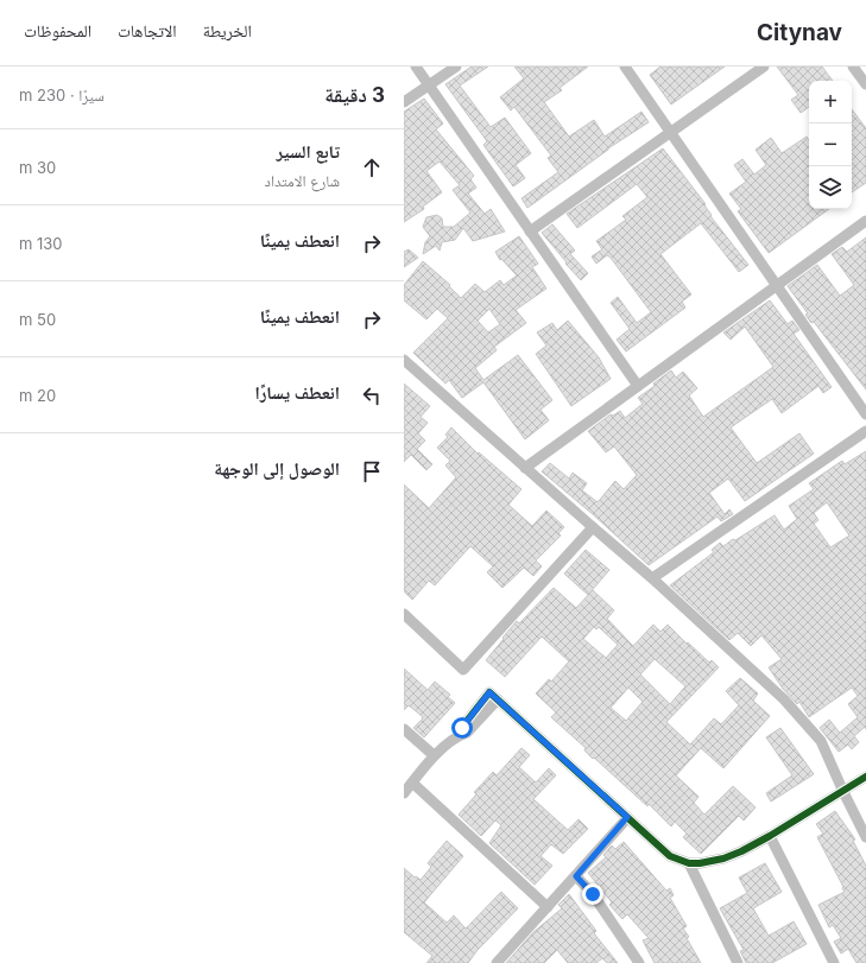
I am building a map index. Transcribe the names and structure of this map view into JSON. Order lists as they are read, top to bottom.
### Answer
{
  "page": {
    "header": "Citynav",
    "nav": ["الخريطة", "الاتجاهات", "المحفوظات"],
    "heading": ["3 دقيقة", "سيرًا · 230 m"],
    "map_buttons": ["+", "−"],
    "list": [
      ["تابع السير", "شارع الامتداد", "30 m"],
      ["انعطف يمينًا", "130 m"],
      ["انعطف يمينًا", "50 m"],
      ["انعطف يسارًا", "20 m"],
      "الوصول إلى الوجهة"
    ]
  }
}
